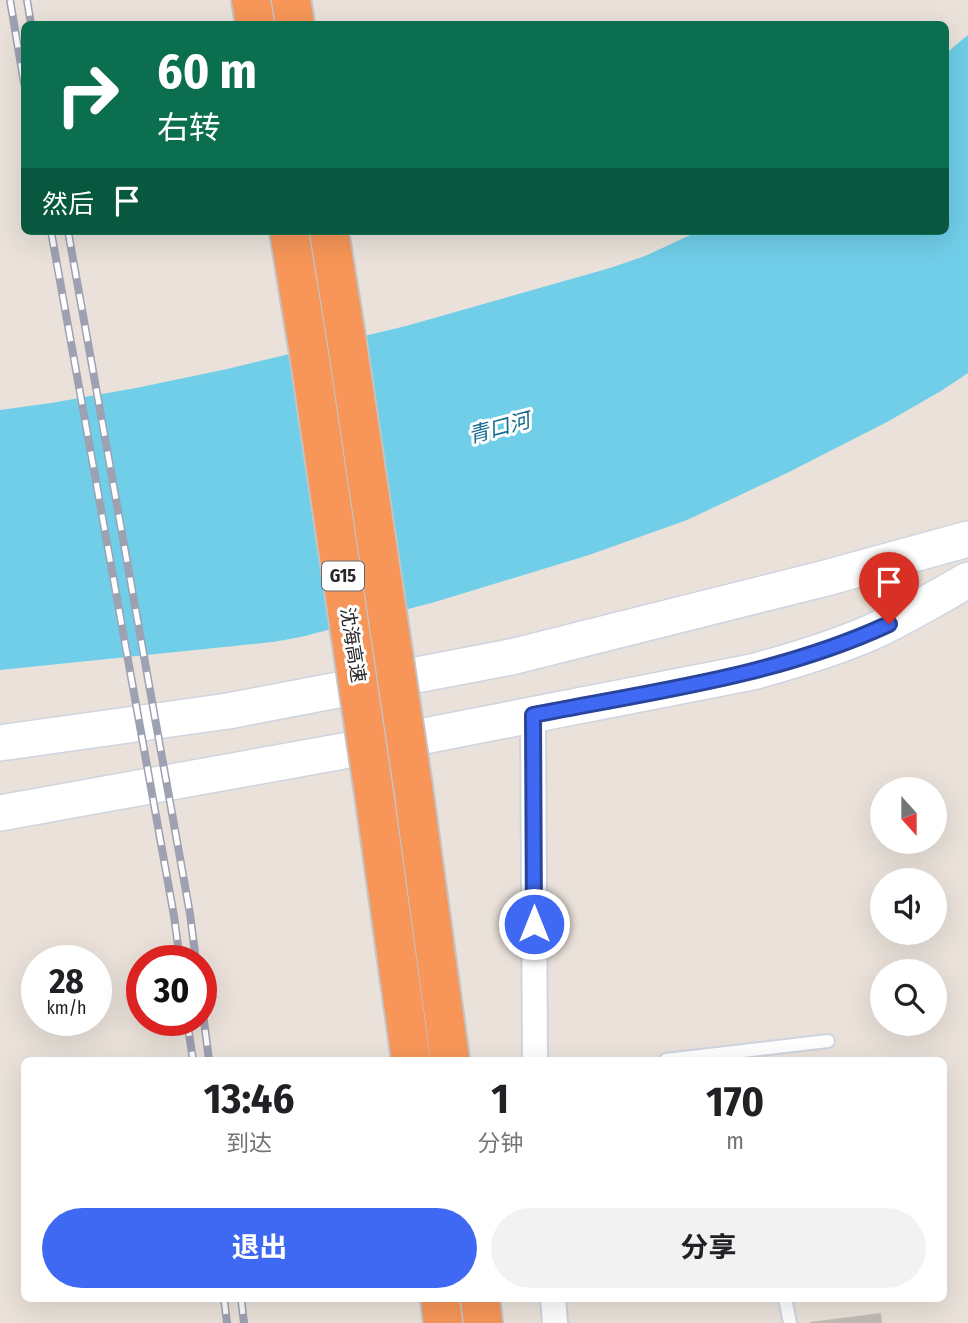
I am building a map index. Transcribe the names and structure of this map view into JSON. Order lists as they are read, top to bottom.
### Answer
{
  "streets": {
    "highway": ["G15", "沈海高速"]
  },
  "water": ["青口河"],
  "north": "bottom",
  "page": {
    "turn": ["60 m", "右转"],
    "then": "然后",
    "speed": "28 km/h",
    "limit": "30",
    "eta": [
      "13:46",
      "到达",
      "1",
      "分钟",
      "170",
      "m"
    ],
    "buttons": ["退出", "分享"]
  }
}
